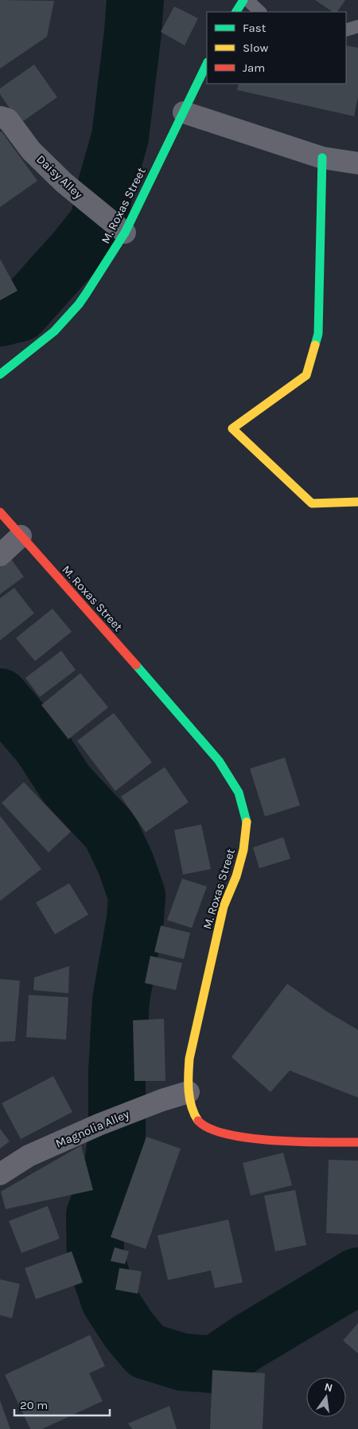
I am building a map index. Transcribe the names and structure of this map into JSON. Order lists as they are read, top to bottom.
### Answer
{
  "streets": {
    "main road": ["M. Roxas Street"],
    "street": ["Daisy Alley", "Magnolia Alley"]
  },
  "crossings": [
    ["Daisy Alley", "M. Roxas Street"],
    ["M. Roxas Street", "Magnolia Alley"]
  ],
  "legend": ["Fast", "Slow", "Jam"],
  "scale_bar": "20 m",
  "north": "top"
}
